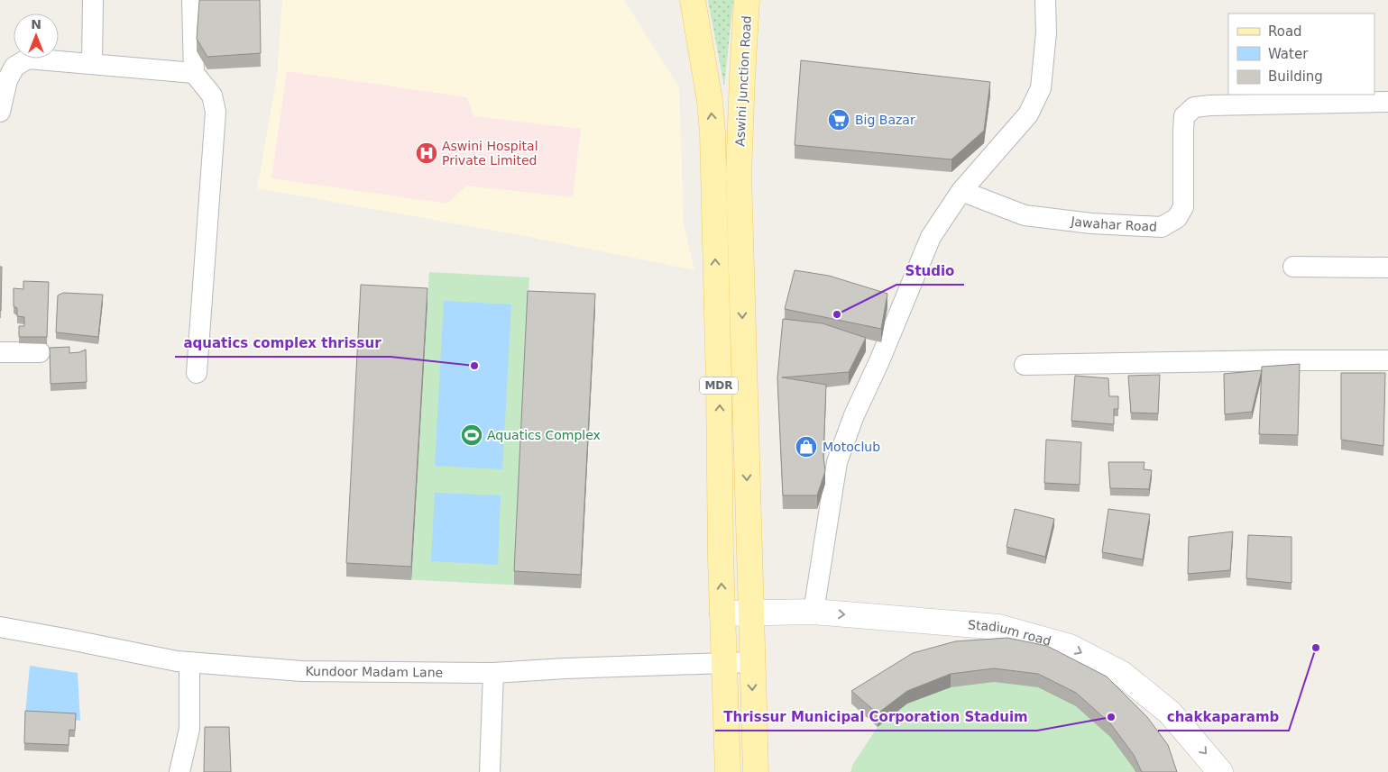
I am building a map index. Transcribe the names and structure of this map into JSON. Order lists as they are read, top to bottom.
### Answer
{
  "streets": {
    "main road": ["Aswini Junction Road", "MDR", "Stadium road"],
    "street": ["Jawahar Road", "Kundoor Madam Lane"]
  },
  "crossings": [
    ["Aswini Junction Road", "MDR"],
    ["MDR", "Stadium road"],
    ["MDR", "Kundoor Madam Lane"]
  ],
  "one_way": ["Stadium road"],
  "places": {
    "supermarket": ["Big Bazar"],
    "hospital": ["Aswini Hospital Private Limited"],
    "other": [
      "Studio",
      "aquatics complex thrissur",
      "chakkaparamb",
      "Thrissur Municipal Corporation Staduim"
    ],
    "sports": ["Aquatics Complex"],
    "shop": ["Motoclub"]
  },
  "legend": ["Road", "Water", "Building"],
  "north": "top"
}
